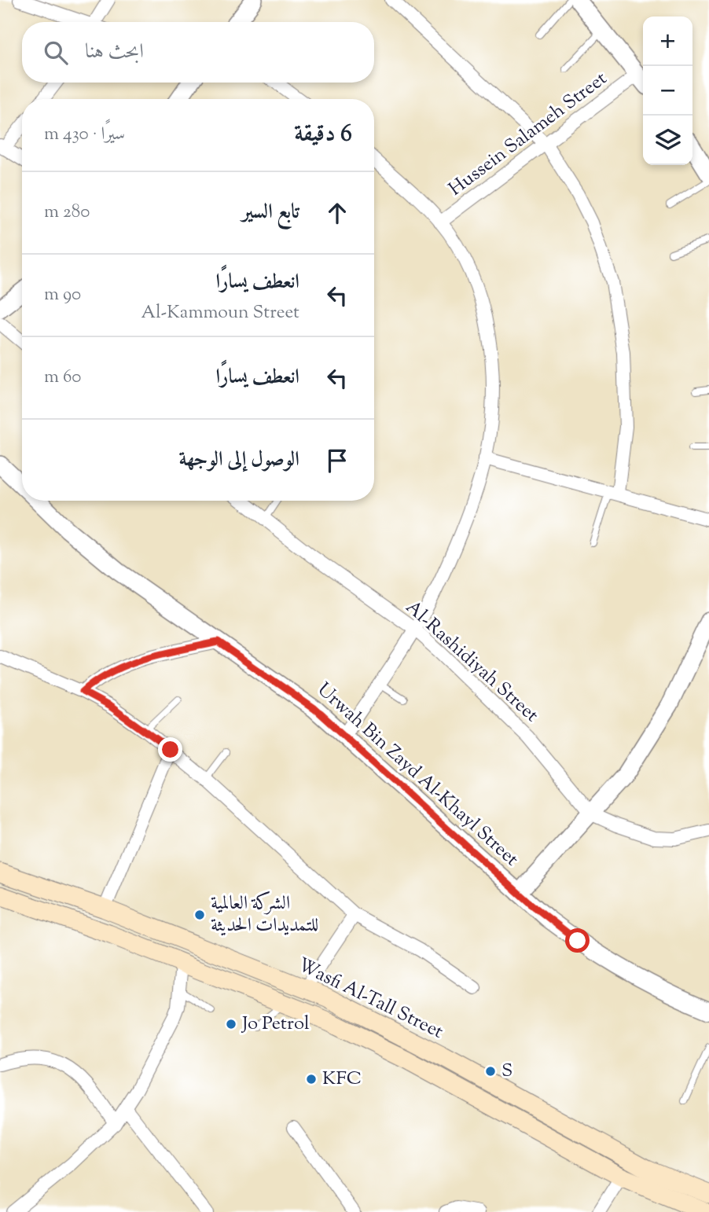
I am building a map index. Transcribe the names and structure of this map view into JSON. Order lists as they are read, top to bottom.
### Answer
{
  "streets": {
    "main road": ["Wasfi Al-Tall Street"],
    "street": ["Hussein Salameh Street", "Al-Rashidiyah Street", "Urwah Bin Zayd Al-Khayl Street"]
  },
  "places": [
    "الشركة العالمية للتمديدات الحديثة",
    "Jo Petrol",
    "S",
    "KFC"
  ],
  "page": {
    "map_buttons": ["+", "−"],
    "search": "ابحث هنا",
    "heading": ["6 دقيقة", "سيرًا · 430 m"],
    "list": [
      ["تابع السير", "280 m"],
      ["انعطف يسارًا", "Al-Kammoun Street", "90 m"],
      ["انعطف يسارًا", "60 m"],
      "الوصول إلى الوجهة"
    ]
  }
}
